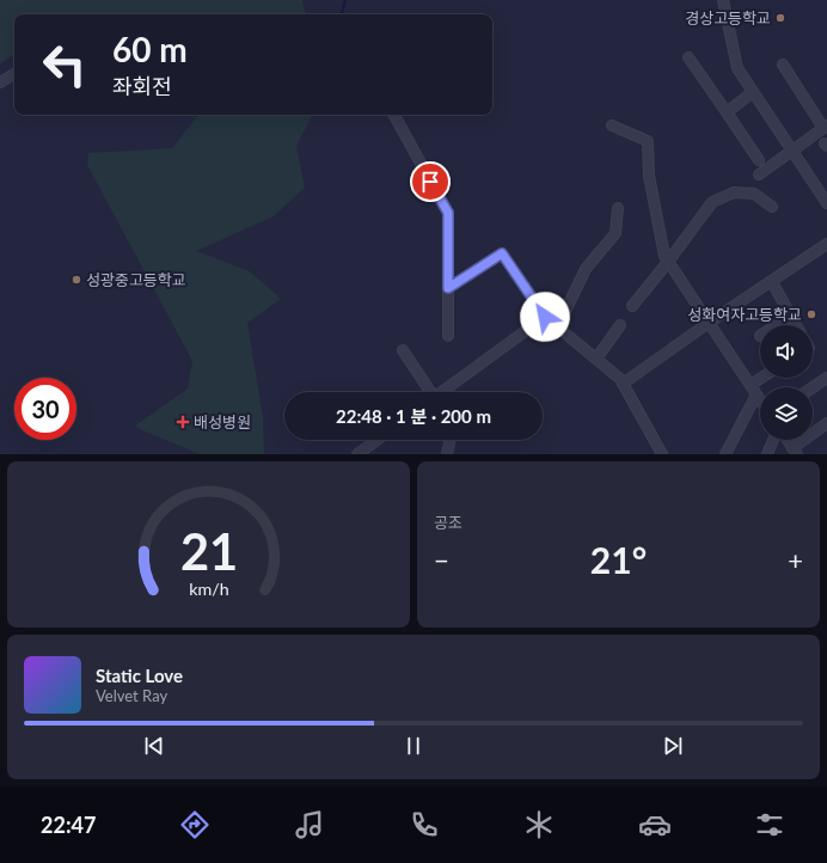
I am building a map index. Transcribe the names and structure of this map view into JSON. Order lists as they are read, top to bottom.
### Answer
{
  "places": {
    "other": ["경상고등학교", "성광중고등학교", "성화여자고등학교"],
    "health": ["배성병원"]
  },
  "page": {
    "turn": ["60 m", "좌회전"],
    "limit": "30",
    "trip": "22:48 · 1 분 · 200 m",
    "tile": "공조",
    "heat": ["−", "21°", "+"],
    "song": ["Static Love", "Velvet Ray"],
    "tabs": "22:47",
    "gauge": ["21", "km/h"]
  }
}
